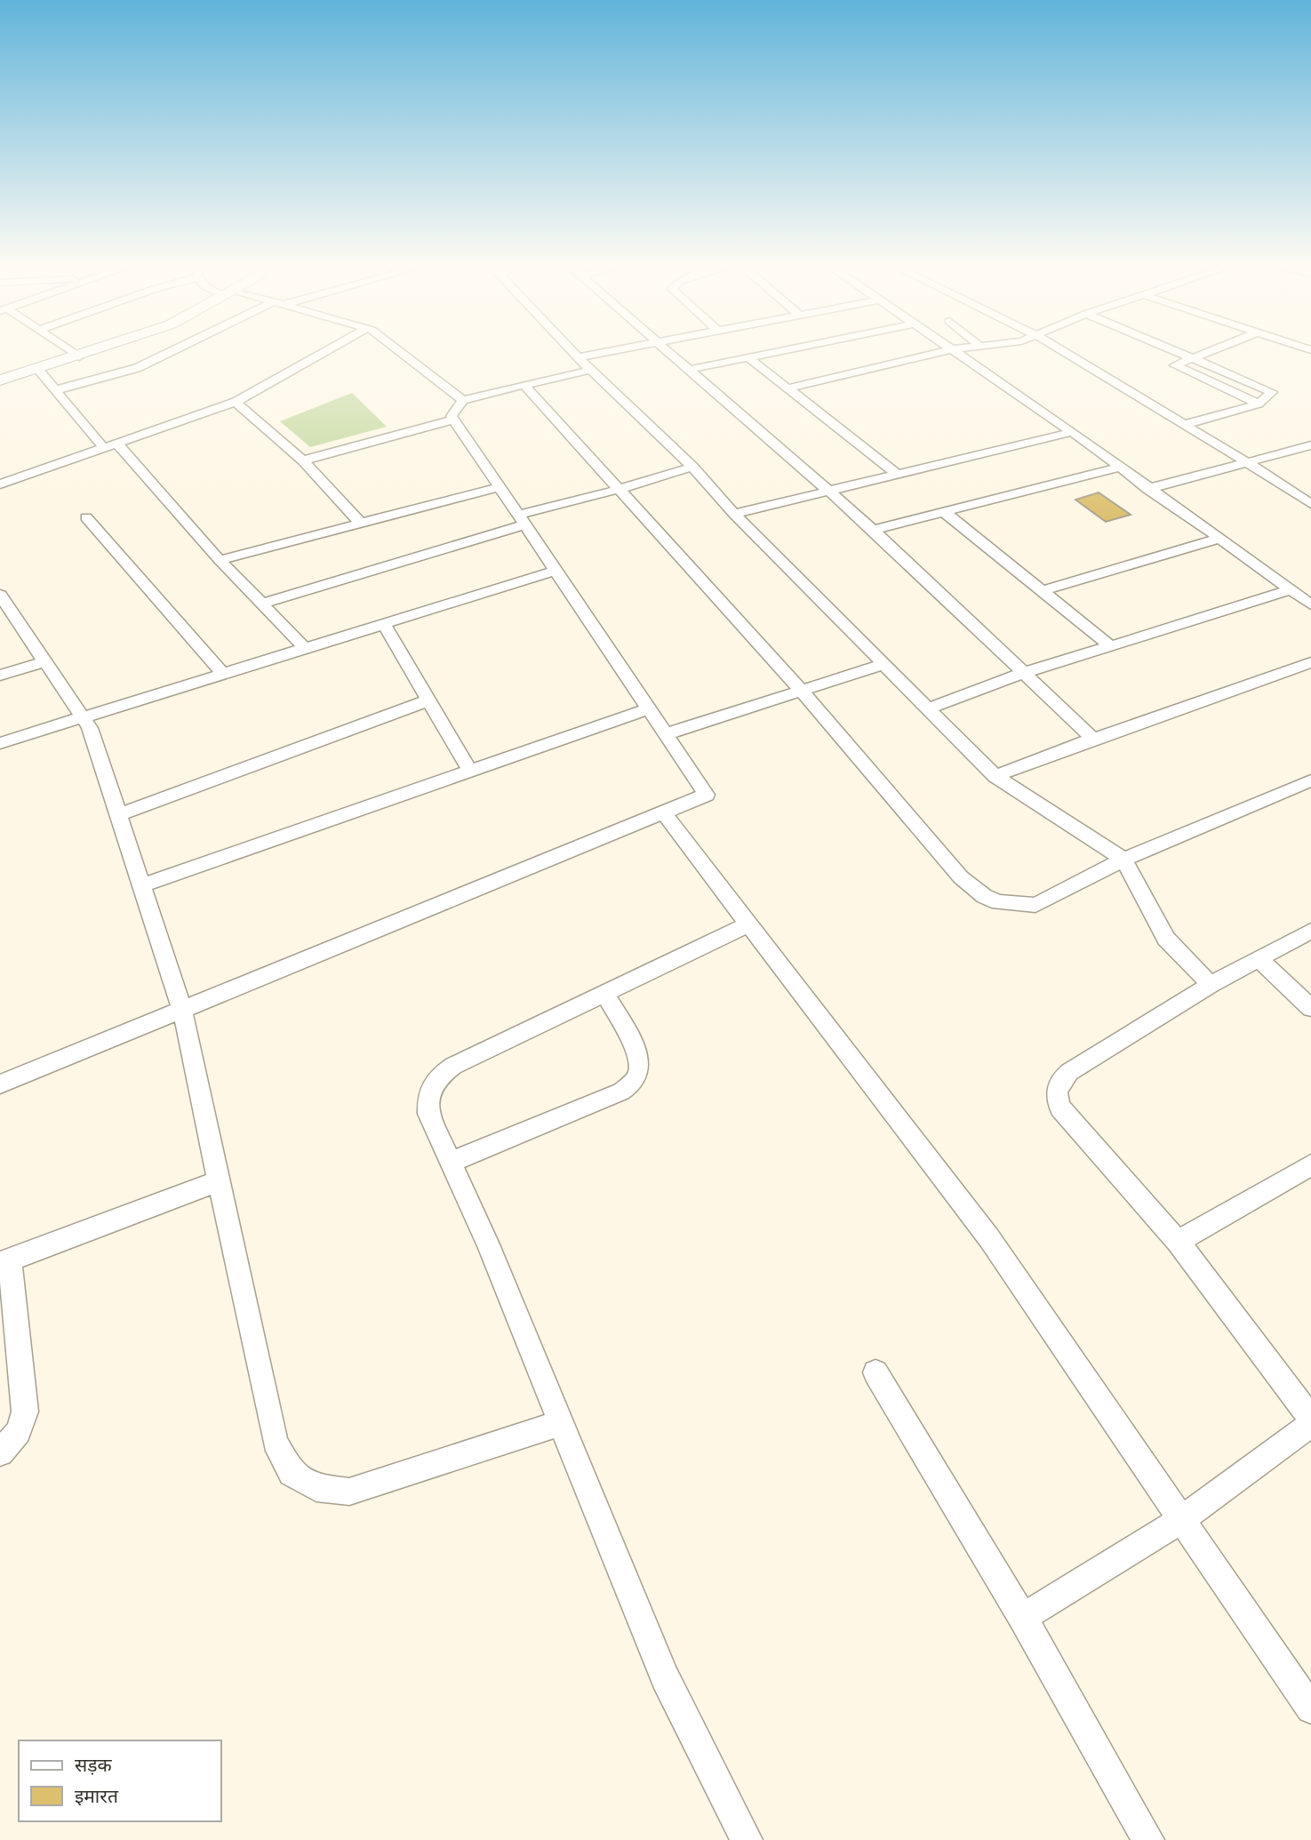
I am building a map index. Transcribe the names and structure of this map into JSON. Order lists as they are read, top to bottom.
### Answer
{
  "legend": ["सड़क", "इमारत"]
}
